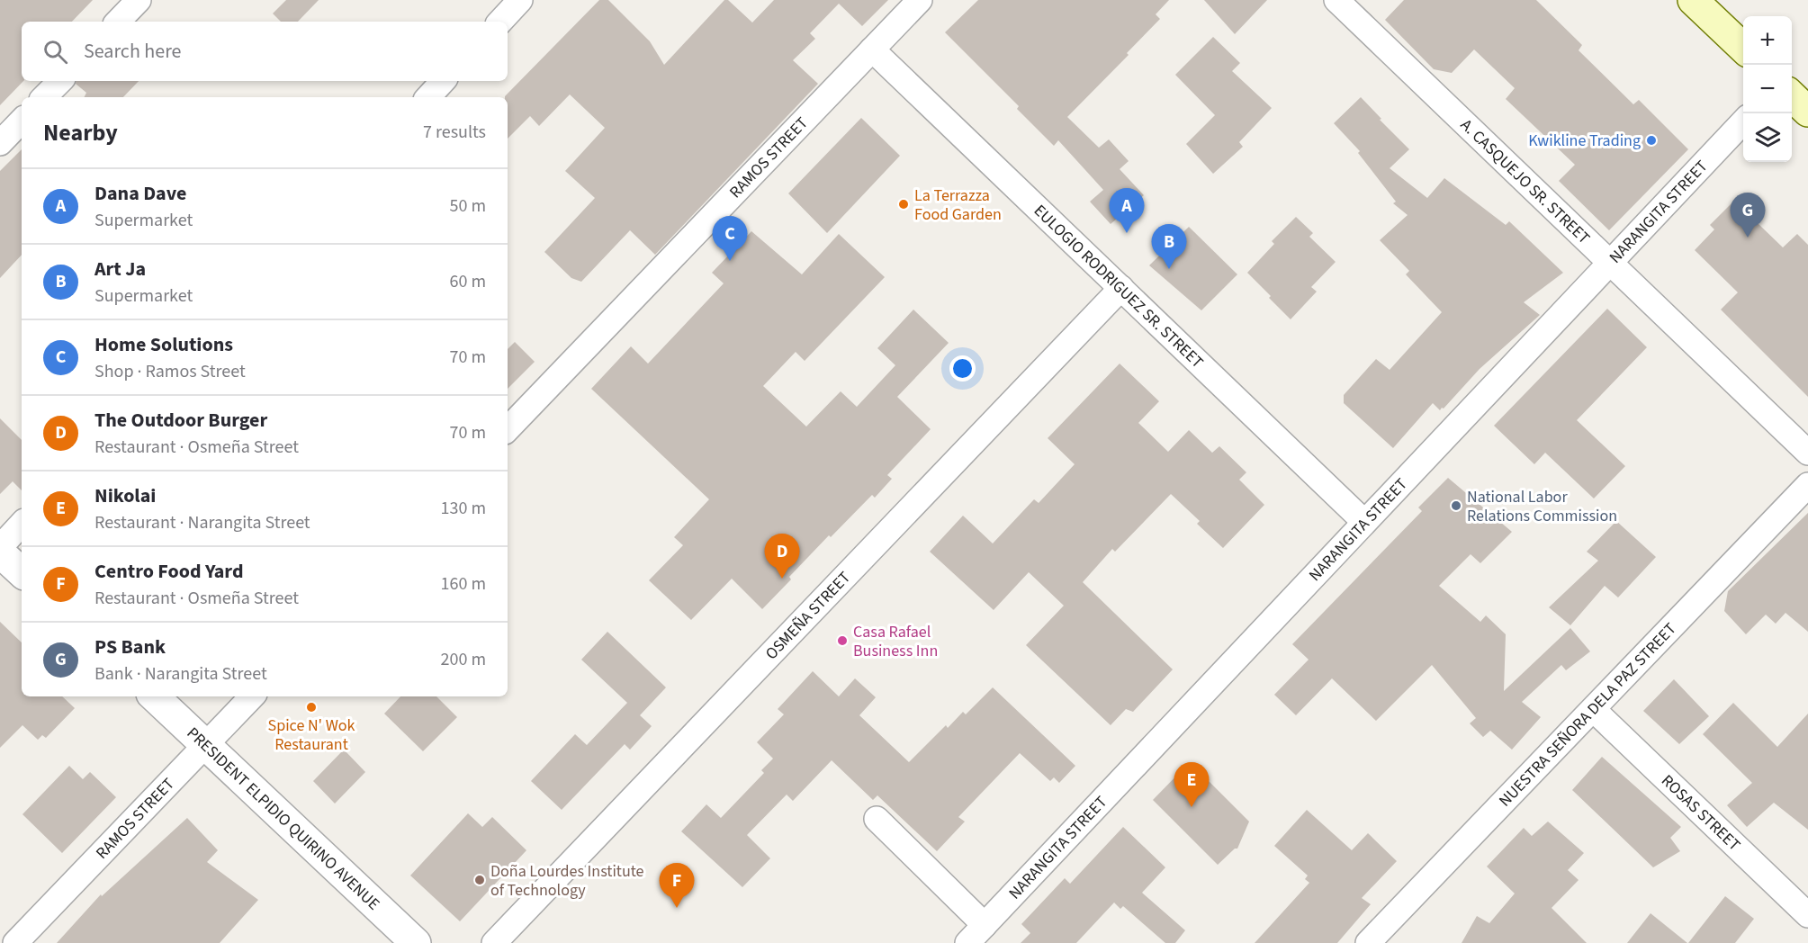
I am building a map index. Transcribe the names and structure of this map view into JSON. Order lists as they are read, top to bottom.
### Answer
{
  "streets": {
    "street": [
      "RAMOS STREET",
      "A. CASQUEJO SR. STREET",
      "NARANGITA STREET",
      "EULOGIO RODRIGUEZ SR. STREET",
      "OSMEÑA STREET",
      "NUESTRA SEÑORA DELA PAZ STREET",
      "ROSAS STREET",
      "PRESIDENT ELPIDIO QUIRINO AVENUE"
    ]
  },
  "crossings": [
    ["RAMOS STREET", "EULOGIO RODRIGUEZ SR. STREET"],
    ["RAMOS STREET", "PRESIDENT ELPIDIO QUIRINO AVENUE"],
    ["A. CASQUEJO SR. STREET", "NARANGITA STREET"],
    ["NARANGITA STREET", "EULOGIO RODRIGUEZ SR. STREET"],
    ["EULOGIO RODRIGUEZ SR. STREET", "OSMEÑA STREET"],
    ["NUESTRA SEÑORA DELA PAZ STREET", "ROSAS STREET"]
  ],
  "places": [
    "Kwikline Trading",
    "La Terrazza Food Garden",
    "National Labor Relations Commission",
    "Casa Rafael Business Inn",
    "Spice N' Wok Restaurant",
    "Doña Lourdes Institute of Technology"
  ],
  "page": {
    "map_buttons": ["+", "−"],
    "search": "Search here",
    "heading": ["Nearby", "7 results"],
    "list": [
      {
        "mark": "A",
        "name": "Dana Dave",
        "note": "Supermarket",
        "value": "50 m"
      },
      {
        "mark": "B",
        "name": "Art Ja",
        "note": "Supermarket",
        "value": "60 m"
      },
      {
        "mark": "C",
        "name": "Home Solutions",
        "note": "Shop · Ramos Street",
        "value": "70 m"
      },
      {
        "mark": "D",
        "name": "The Outdoor Burger",
        "note": "Restaurant · Osmeña Street",
        "value": "70 m"
      },
      {
        "mark": "E",
        "name": "Nikolai",
        "note": "Restaurant · Narangita Street",
        "value": "130 m"
      },
      {
        "mark": "F",
        "name": "Centro Food Yard",
        "note": "Restaurant · Osmeña Street",
        "value": "160 m"
      },
      {
        "mark": "G",
        "name": "PS Bank",
        "note": "Bank · Narangita Street",
        "value": "200 m"
      }
    ],
    "pins": [
      "A",
      "G",
      "C",
      "B",
      "D",
      "E",
      "F"
    ]
  }
}
